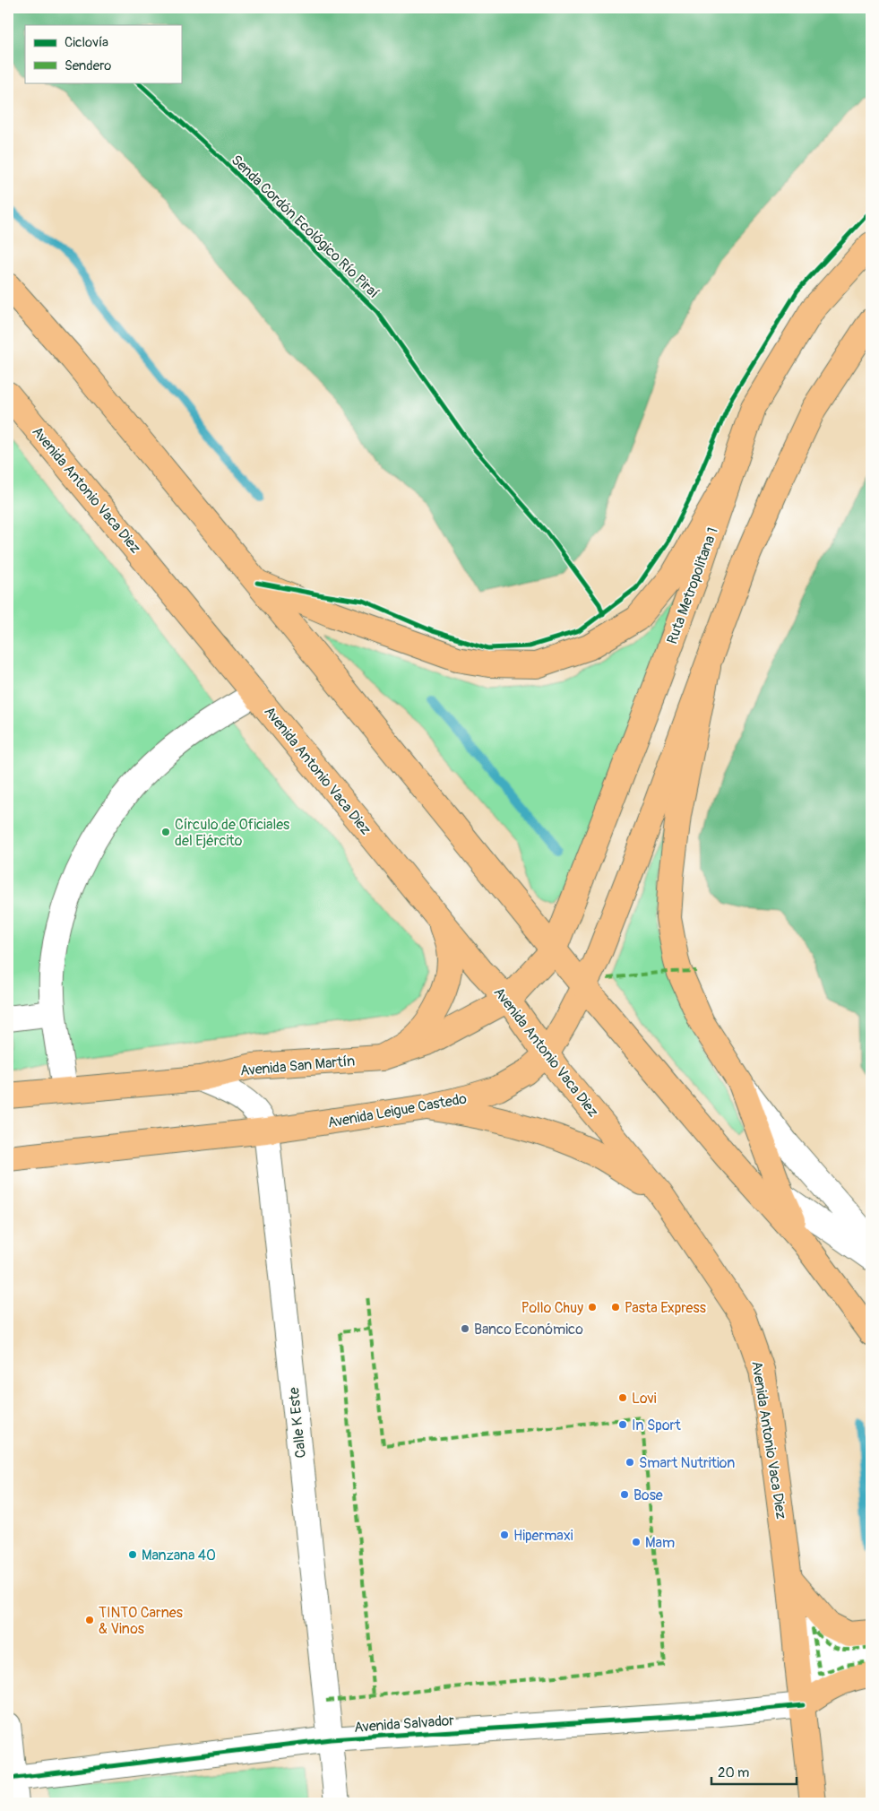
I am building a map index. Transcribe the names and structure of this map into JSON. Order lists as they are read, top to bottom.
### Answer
{
  "streets": {
    "main road": [
      "Avenida Antonio Vaca Diez",
      "Ruta Metropolitana 1",
      "Avenida San Martín",
      "Avenida Leigue Castedo"
    ],
    "street": ["Calle K Este", "Avenida Salvador"],
    "cycle path": ["Senda Cordón Ecológico Río Piraí"]
  },
  "crossings": [
    ["Avenida Antonio Vaca Diez", "Avenida San Martín"],
    ["Avenida Antonio Vaca Diez", "Avenida Leigue Castedo"],
    ["Avenida Antonio Vaca Diez", "Avenida Salvador"],
    ["Ruta Metropolitana 1", "Avenida San Martín"],
    ["Avenida San Martín", "Calle K Este"],
    ["Avenida Leigue Castedo", "Calle K Este"],
    ["Calle K Este", "Avenida Salvador"]
  ],
  "places": [
    "Círculo de Oficiales del Ejército",
    "Pollo Chuy",
    "Pasta Express",
    "Banco Económico",
    "Lovi",
    "In Sport",
    "Smart Nutrition",
    "Bose",
    "Hipermaxi",
    "Mam",
    "Manzana 40",
    "TINTO Carnes & Vinos"
  ],
  "legend": ["Ciclovía", "Sendero"],
  "scale_bar": "20 m"
}
